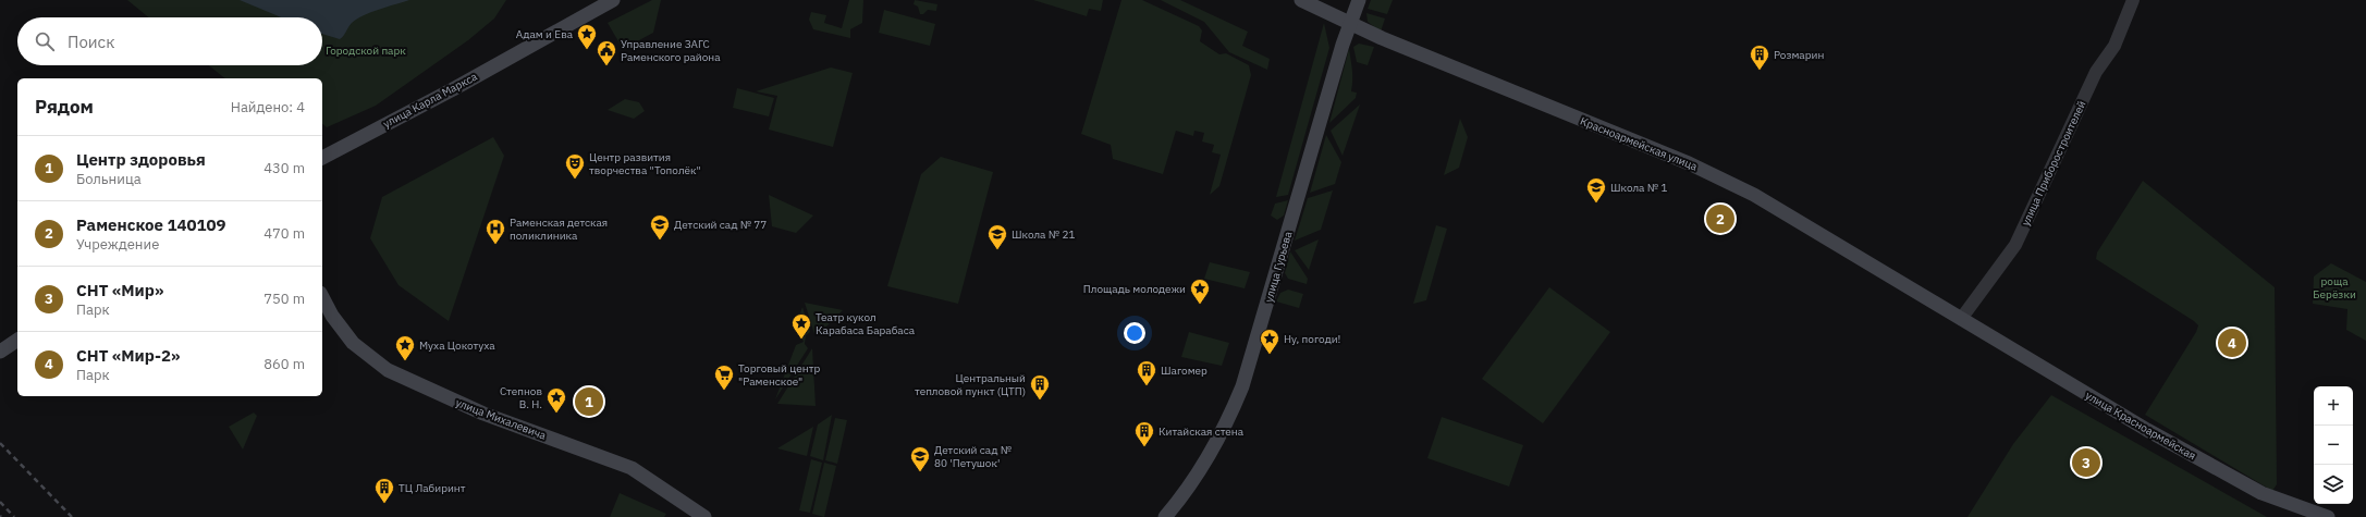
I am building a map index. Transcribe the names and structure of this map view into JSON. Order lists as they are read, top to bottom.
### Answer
{
  "streets": {
    "main road": [
      "улица Карла Маркса",
      "Красноармейская улица",
      "улица Гурьева",
      "улица Михалевича",
      "улица Красноармейская"
    ],
    "street": ["улица Приборостроителей"]
  },
  "crossings": [
    ["Красноармейская улица", "улица Приборостроителей"],
    ["Красноармейская улица", "улица Гурьева"],
    ["Красноармейская улица", "улица Красноармейская"],
    ["улица Приборостроителей", "улица Красноармейская"]
  ],
  "parks": ["Городской парк", "роща Берёзки"],
  "places": {
    "place": [
      "Адам и Ева",
      "Площадь молодежи",
      "Театр кукол Карабаса Барабаса",
      "Ну, погоди!",
      "Муха Цокотуха",
      "Степнов В. Н."
    ],
    "public building": ["Управление ЗАГС Раменского района"],
    "building": [
      "Розмарин",
      "Шагомер",
      "Центральный тепловой пункт (ЦТП)",
      "Китайская стена",
      "ТЦ Лабиринт"
    ],
    "theatre": ["Центр развития творчества \"Тополёк\""],
    "school or university": [
      "Школа № 1",
      "Детский сад № 77",
      "Школа № 21",
      "Детский сад № 80 'Петушок'"
    ],
    "hospital": ["Раменская детская поликлиника"],
    "supermarket": ["Торговый центр \"Раменское\""]
  },
  "page": {
    "search": "Поиск",
    "heading": ["Рядом", "Найдено: 4"],
    "list": [
      {
        "mark": "1",
        "name": "Центр здоровья",
        "note": "Больница",
        "value": "430 m"
      },
      {
        "mark": "2",
        "name": "Раменское 140109",
        "note": "Учреждение",
        "value": "470 m"
      },
      {
        "mark": "3",
        "name": "СНТ «Мир»",
        "note": "Парк",
        "value": "750 m"
      },
      {
        "mark": "4",
        "name": "СНТ «Мир-2»",
        "note": "Парк",
        "value": "860 m"
      }
    ],
    "pins": [
      "2",
      "4",
      "1",
      "3"
    ],
    "map_buttons": ["+", "−"]
  }
}
